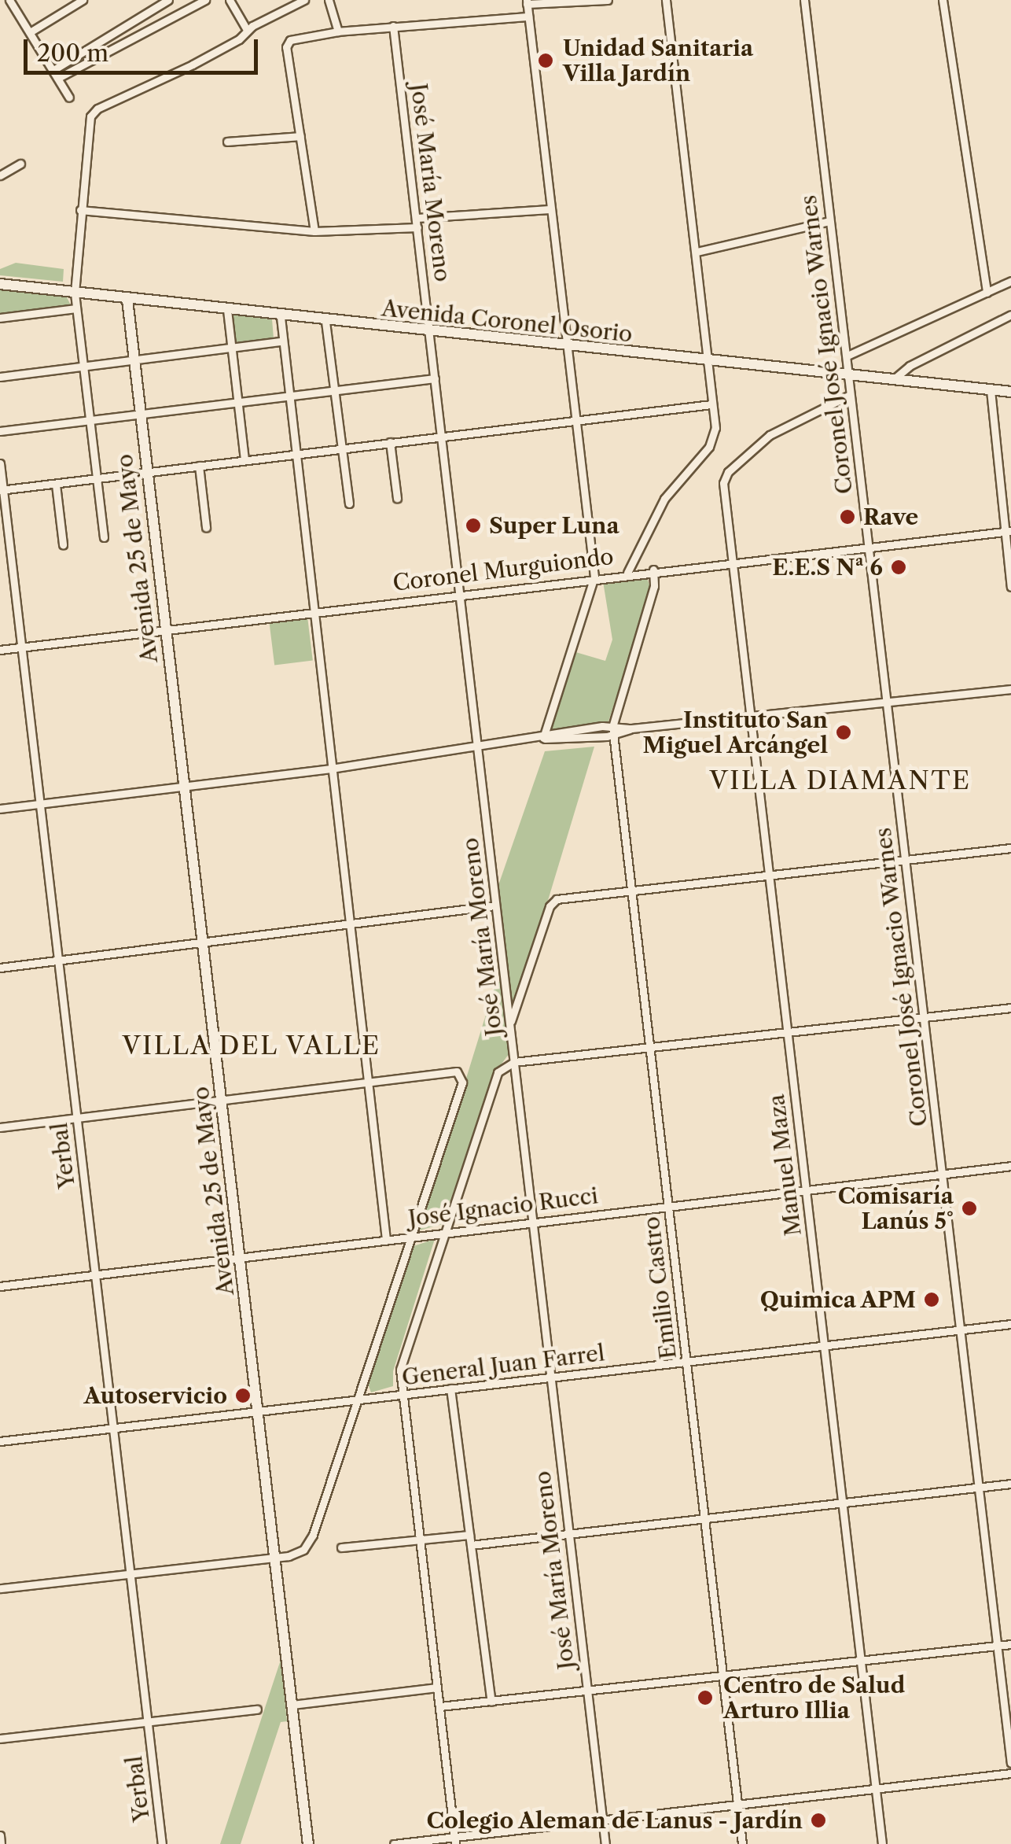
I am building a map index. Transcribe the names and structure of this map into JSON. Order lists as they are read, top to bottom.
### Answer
{
  "streets": {
    "main road": ["Avenida Coronel Osorio", "Avenida 25 de Mayo"],
    "street": [
      "José María Moreno",
      "Coronel José Ignacio Warnes",
      "Coronel Murguiondo",
      "Yerbal",
      "Manuel Maza",
      "José Ignacio Rucci",
      "Emilio Castro",
      "General Juan Farrel"
    ]
  },
  "crossings": [
    ["José María Moreno", "Avenida Coronel Osorio"],
    ["José María Moreno", "Coronel Murguiondo"],
    ["José María Moreno", "José Ignacio Rucci"],
    ["José María Moreno", "General Juan Farrel"],
    ["Avenida Coronel Osorio", "Coronel José Ignacio Warnes"],
    ["Avenida Coronel Osorio", "Avenida 25 de Mayo"],
    ["Coronel José Ignacio Warnes", "Coronel Murguiondo"],
    ["Coronel José Ignacio Warnes", "Manuel Maza"],
    ["Coronel José Ignacio Warnes", "José Ignacio Rucci"],
    ["Coronel José Ignacio Warnes", "General Juan Farrel"],
    ["Avenida 25 de Mayo", "Coronel Murguiondo"],
    ["Avenida 25 de Mayo", "José Ignacio Rucci"],
    ["Avenida 25 de Mayo", "General Juan Farrel"],
    ["Coronel Murguiondo", "Yerbal"],
    ["Coronel Murguiondo", "Manuel Maza"],
    ["Yerbal", "José Ignacio Rucci"],
    ["Yerbal", "General Juan Farrel"],
    ["Manuel Maza", "José Ignacio Rucci"],
    ["Manuel Maza", "General Juan Farrel"],
    ["José Ignacio Rucci", "Emilio Castro"],
    ["Emilio Castro", "General Juan Farrel"]
  ],
  "districts": ["VILLA DIAMANTE", "VILLA DEL VALLE"],
  "places": [
    "Unidad Sanitaria Villa Jardín",
    "Rave",
    "Super Luna",
    "E.E.S Nª 6",
    "Instituto San Miguel Arcángel",
    "Comisaría Lanús 5°",
    "Quimica APM",
    "Autoservicio",
    "Centro de Salud Arturo Illia",
    "Colegio Aleman de Lanus - Jardín"
  ],
  "scale_bar": "200 m"
}
